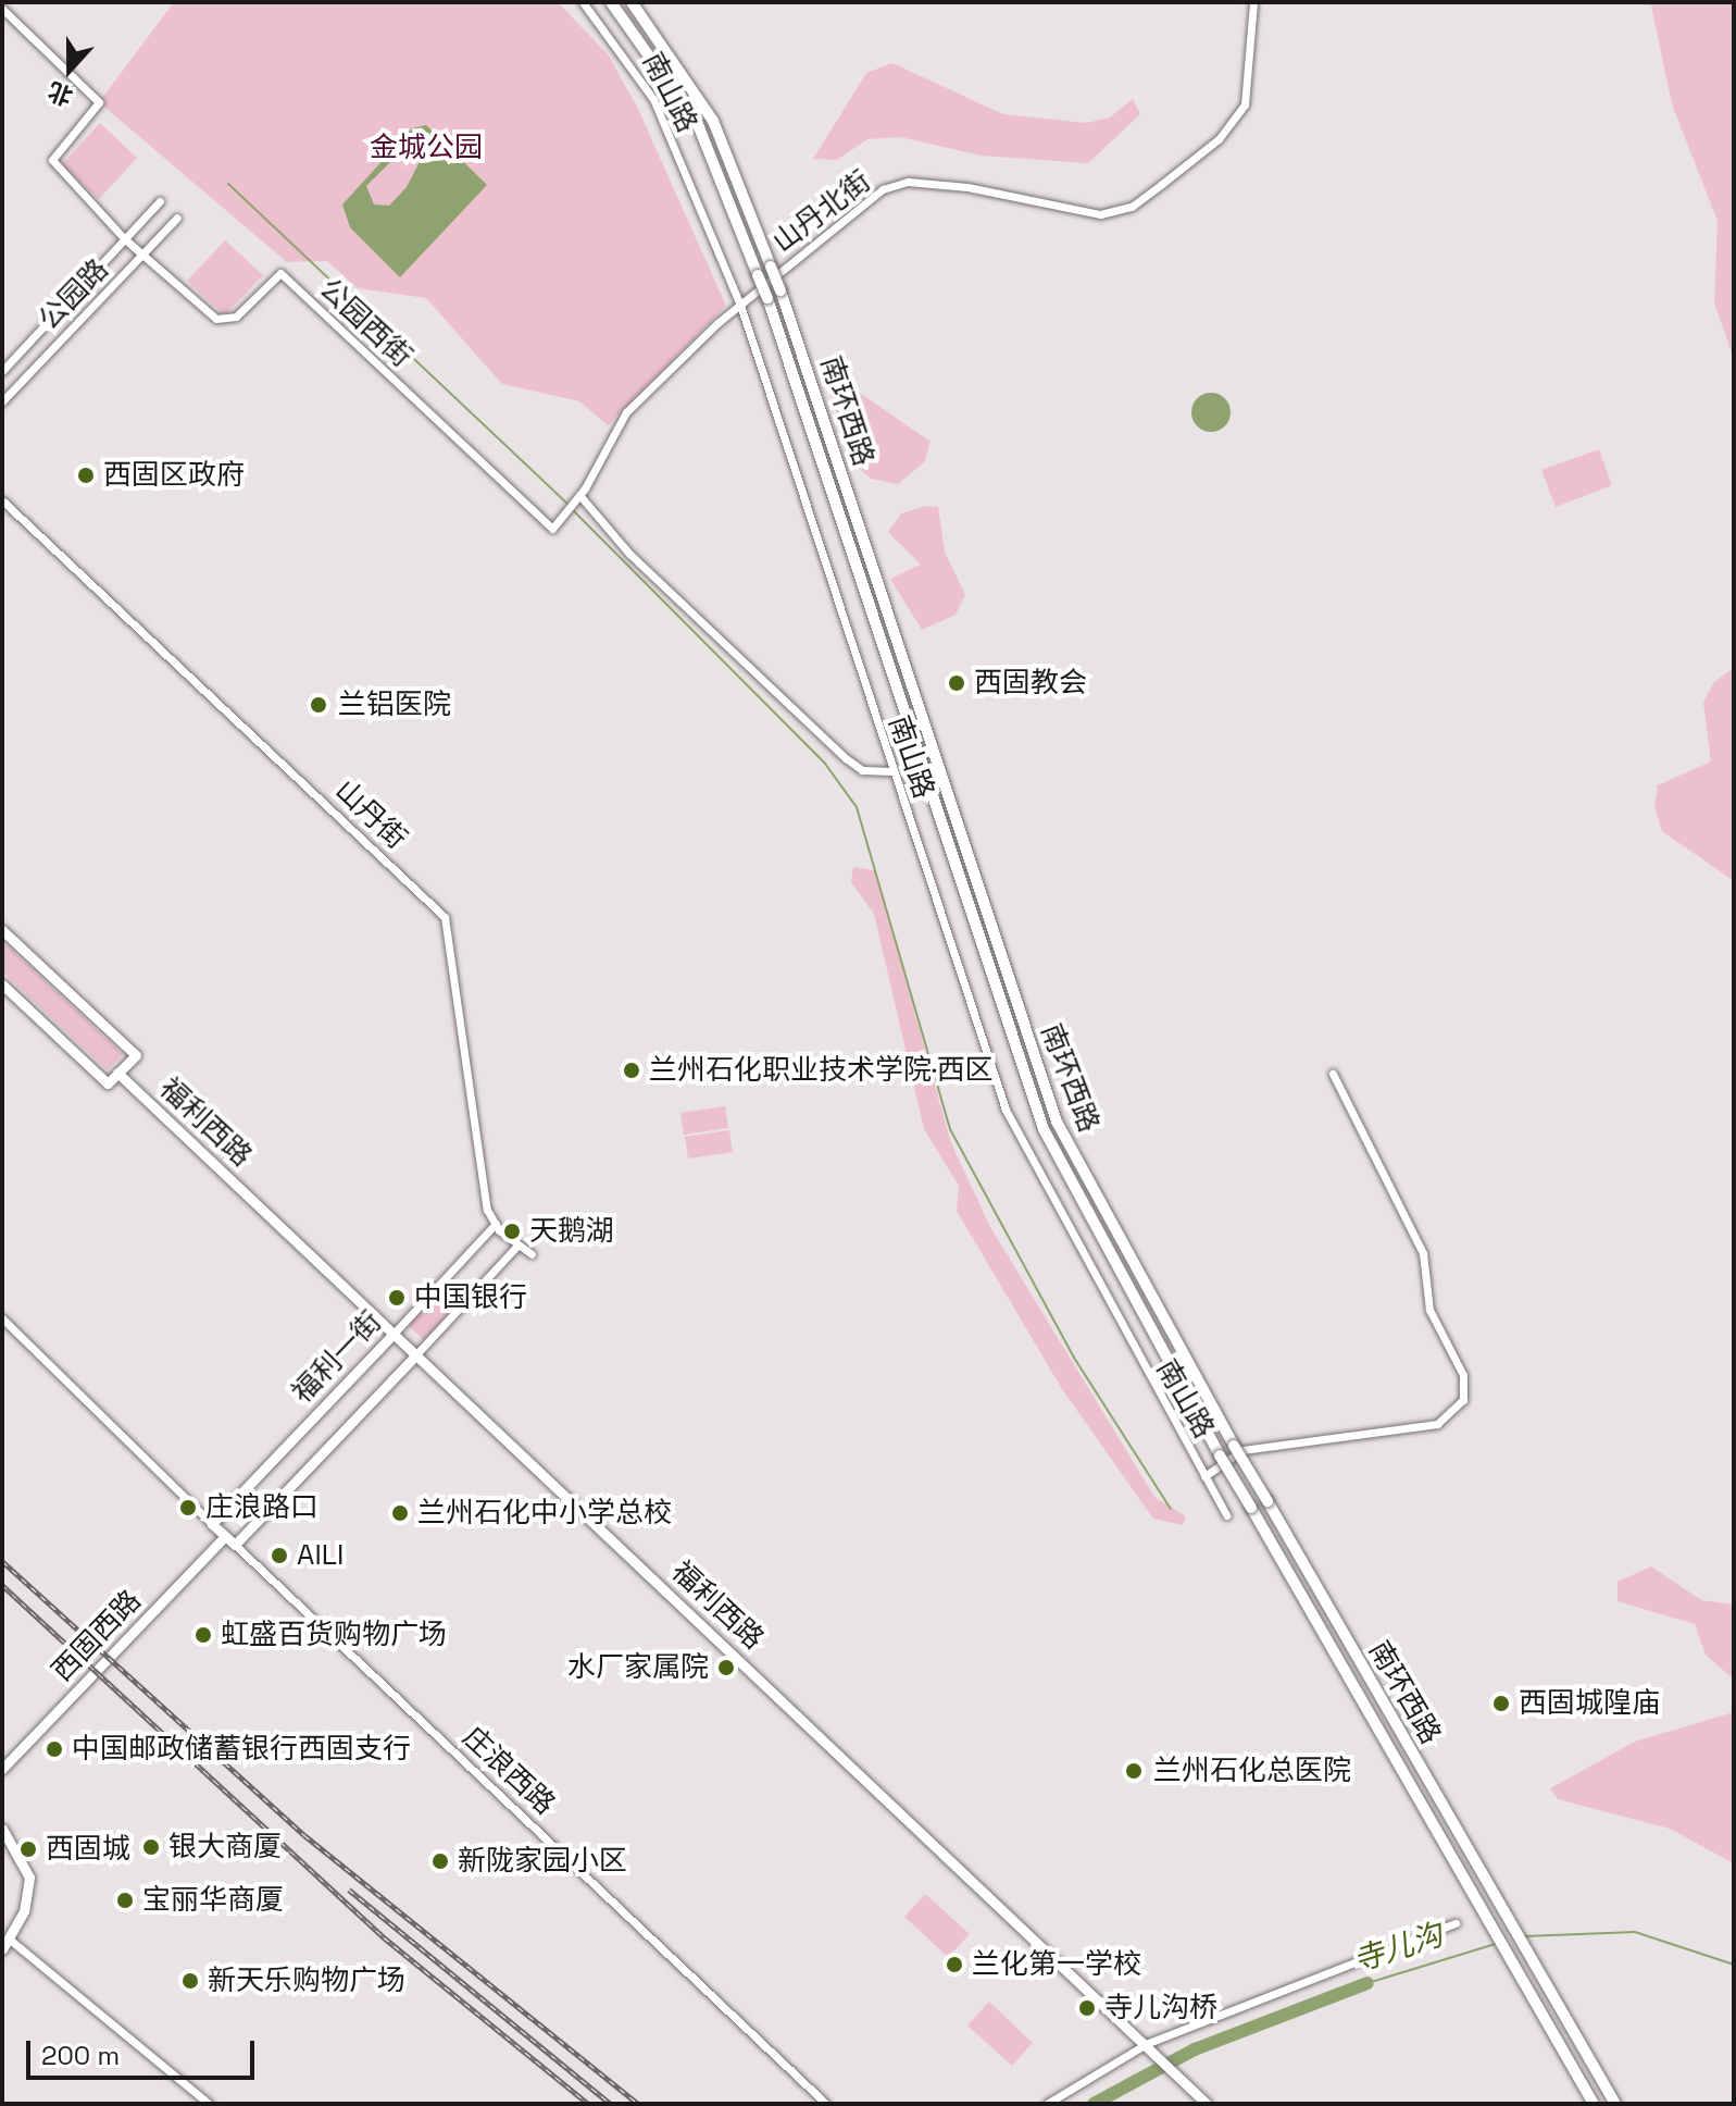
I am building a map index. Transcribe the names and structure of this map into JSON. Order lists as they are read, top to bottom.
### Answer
{
  "streets": {
    "highway": ["南环西路"],
    "main road": ["福利西路", "福利一街", "西固西路"],
    "street": [
      "南山路",
      "山丹北街",
      "公园路",
      "公园西街",
      "山丹街",
      "庄浪西路"
    ]
  },
  "crossings": [
    ["南山路", "山丹北街"],
    ["山丹北街", "公园西街"],
    ["公园路", "公园西街"],
    ["山丹街", "福利一街"],
    ["福利西路", "福利一街"],
    ["福利一街", "庄浪西路"]
  ],
  "water": ["寺儿沟"],
  "parks": ["金城公园"],
  "places": [
    "西固区政府",
    "西固教会",
    "兰铝医院",
    "兰州石化职业技术学院·西区",
    "天鹅湖",
    "中国银行",
    "庄浪路口",
    "兰州石化中小学总校",
    "AILI",
    "虹盛百货购物广场",
    "水厂家属院",
    "西固城隍庙",
    "中国邮政储蓄银行西固支行",
    "兰州石化总医院",
    "银大商厦",
    "西固城",
    "新陇家园小区",
    "宝丽华商厦",
    "兰化第一学校",
    "新天乐购物广场",
    "寺儿沟桥"
  ],
  "scale_bar": "200 m",
  "north": "bottom"
}
